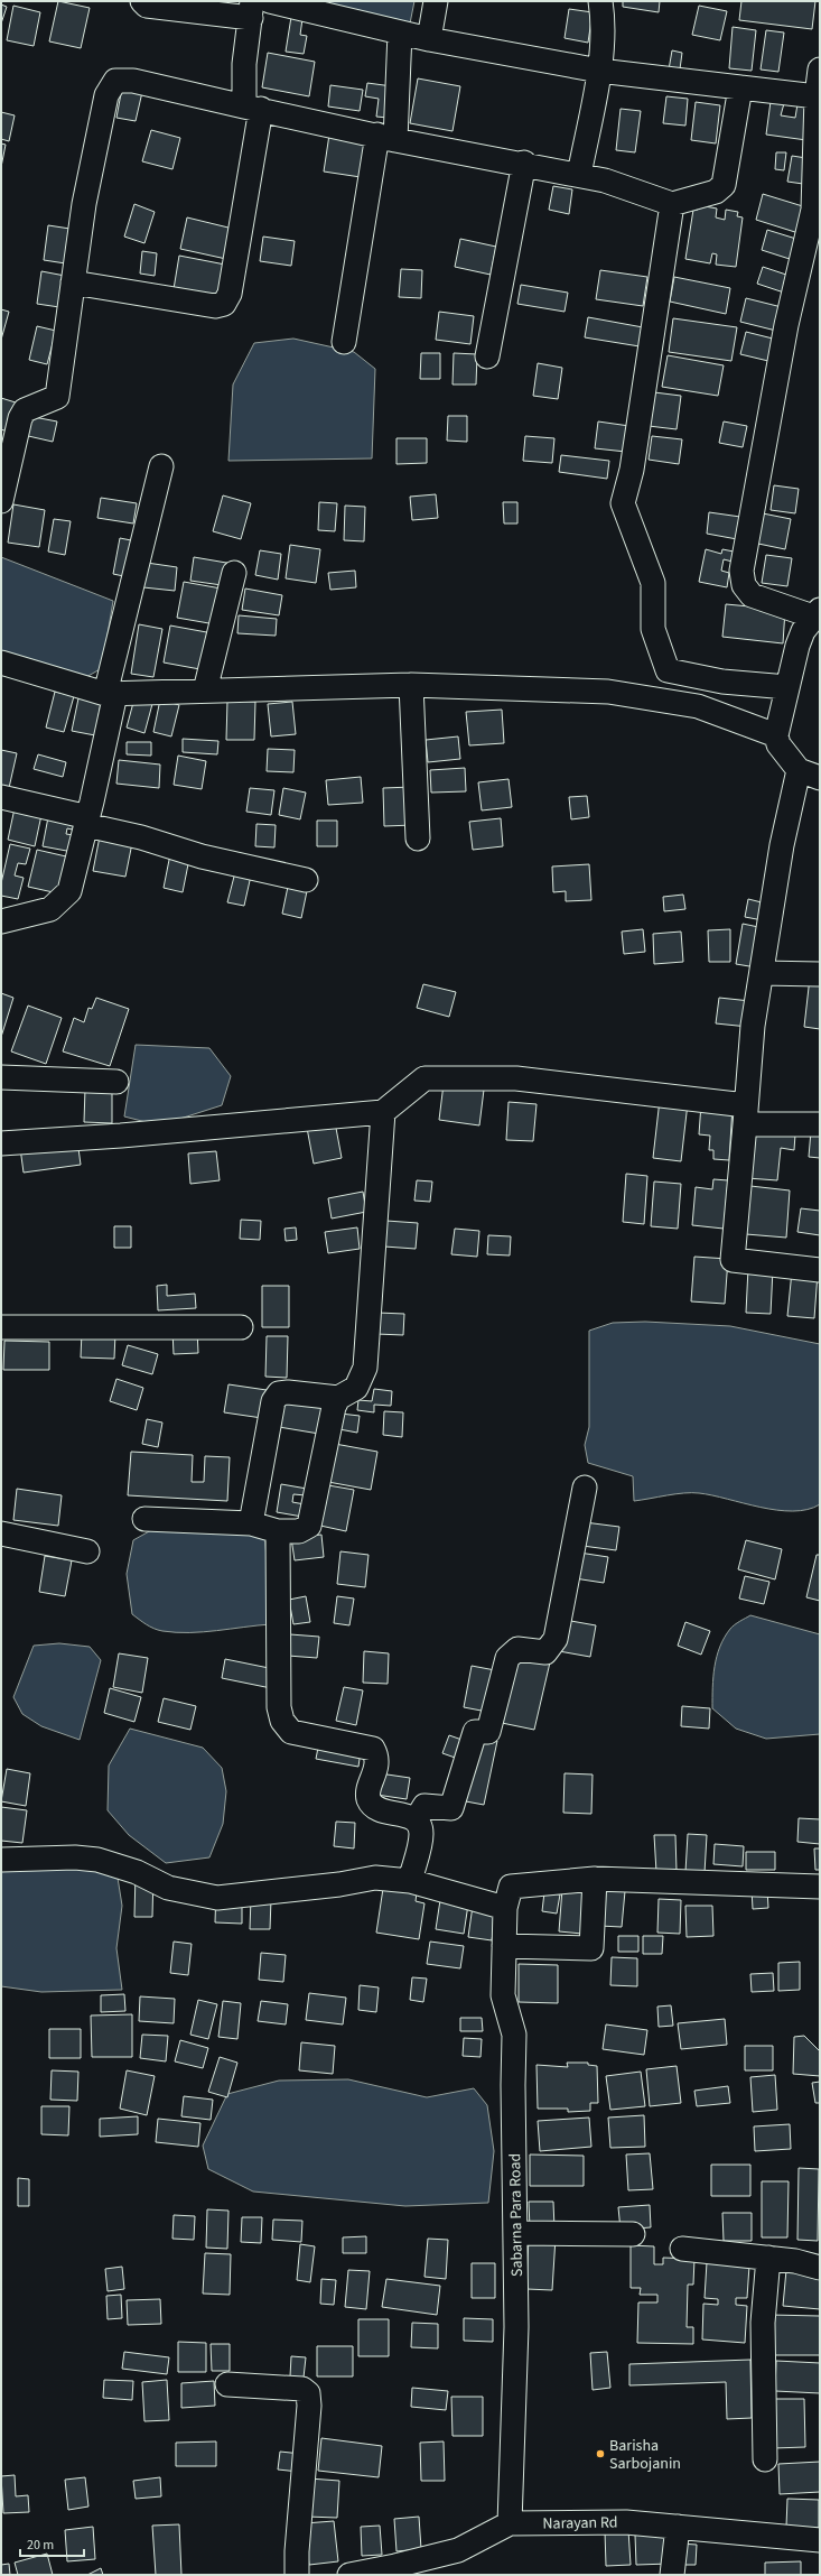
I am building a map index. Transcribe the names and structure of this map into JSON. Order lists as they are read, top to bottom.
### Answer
{
  "streets": {
    "street": ["Sabarna Para Road", "Narayan Rd"]
  },
  "crossings": [
    ["Sabarna Para Road", "Narayan Rd"]
  ],
  "places": ["Barisha Sarbojanin"],
  "scale_bar": "20 m"
}
